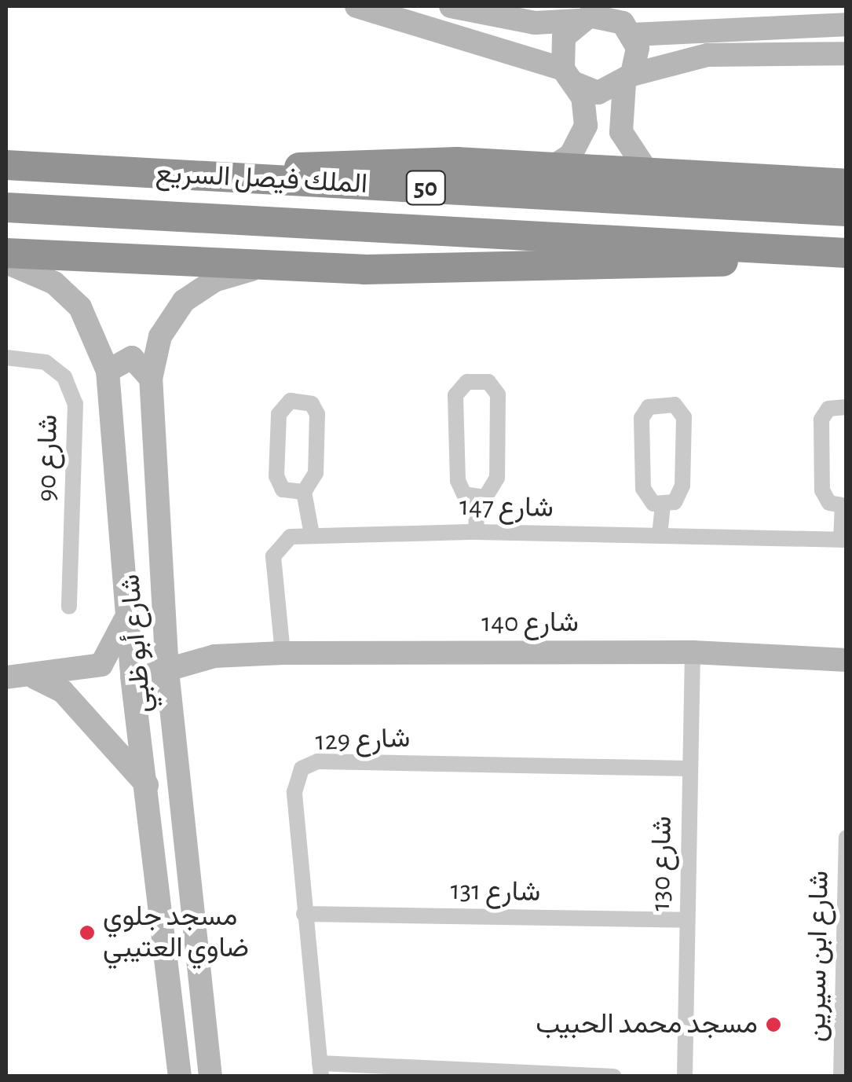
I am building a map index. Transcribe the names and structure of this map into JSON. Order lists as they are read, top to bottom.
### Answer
{
  "streets": {
    "highway": ["الملك فيصل السريع", "50"],
    "street": [
      "شارع 90",
      "شارع 147",
      "شارع 140",
      "شارع أبو ظبي",
      "شارع 129",
      "شارع 130",
      "شارع 131",
      "شارع ابن سيرين"
    ]
  },
  "crossings": [
    ["شارع 147", "شارع 140"],
    ["شارع 140", "شارع أبو ظبي"],
    ["شارع 140", "شارع 130"],
    ["شارع 129", "شارع 130"],
    ["شارع 129", "شارع 131"],
    ["شارع 130", "شارع 131"]
  ],
  "places": ["مسجد جلوي ضاوي العتيبي", "مسجد محمد الحبيب"]
}
